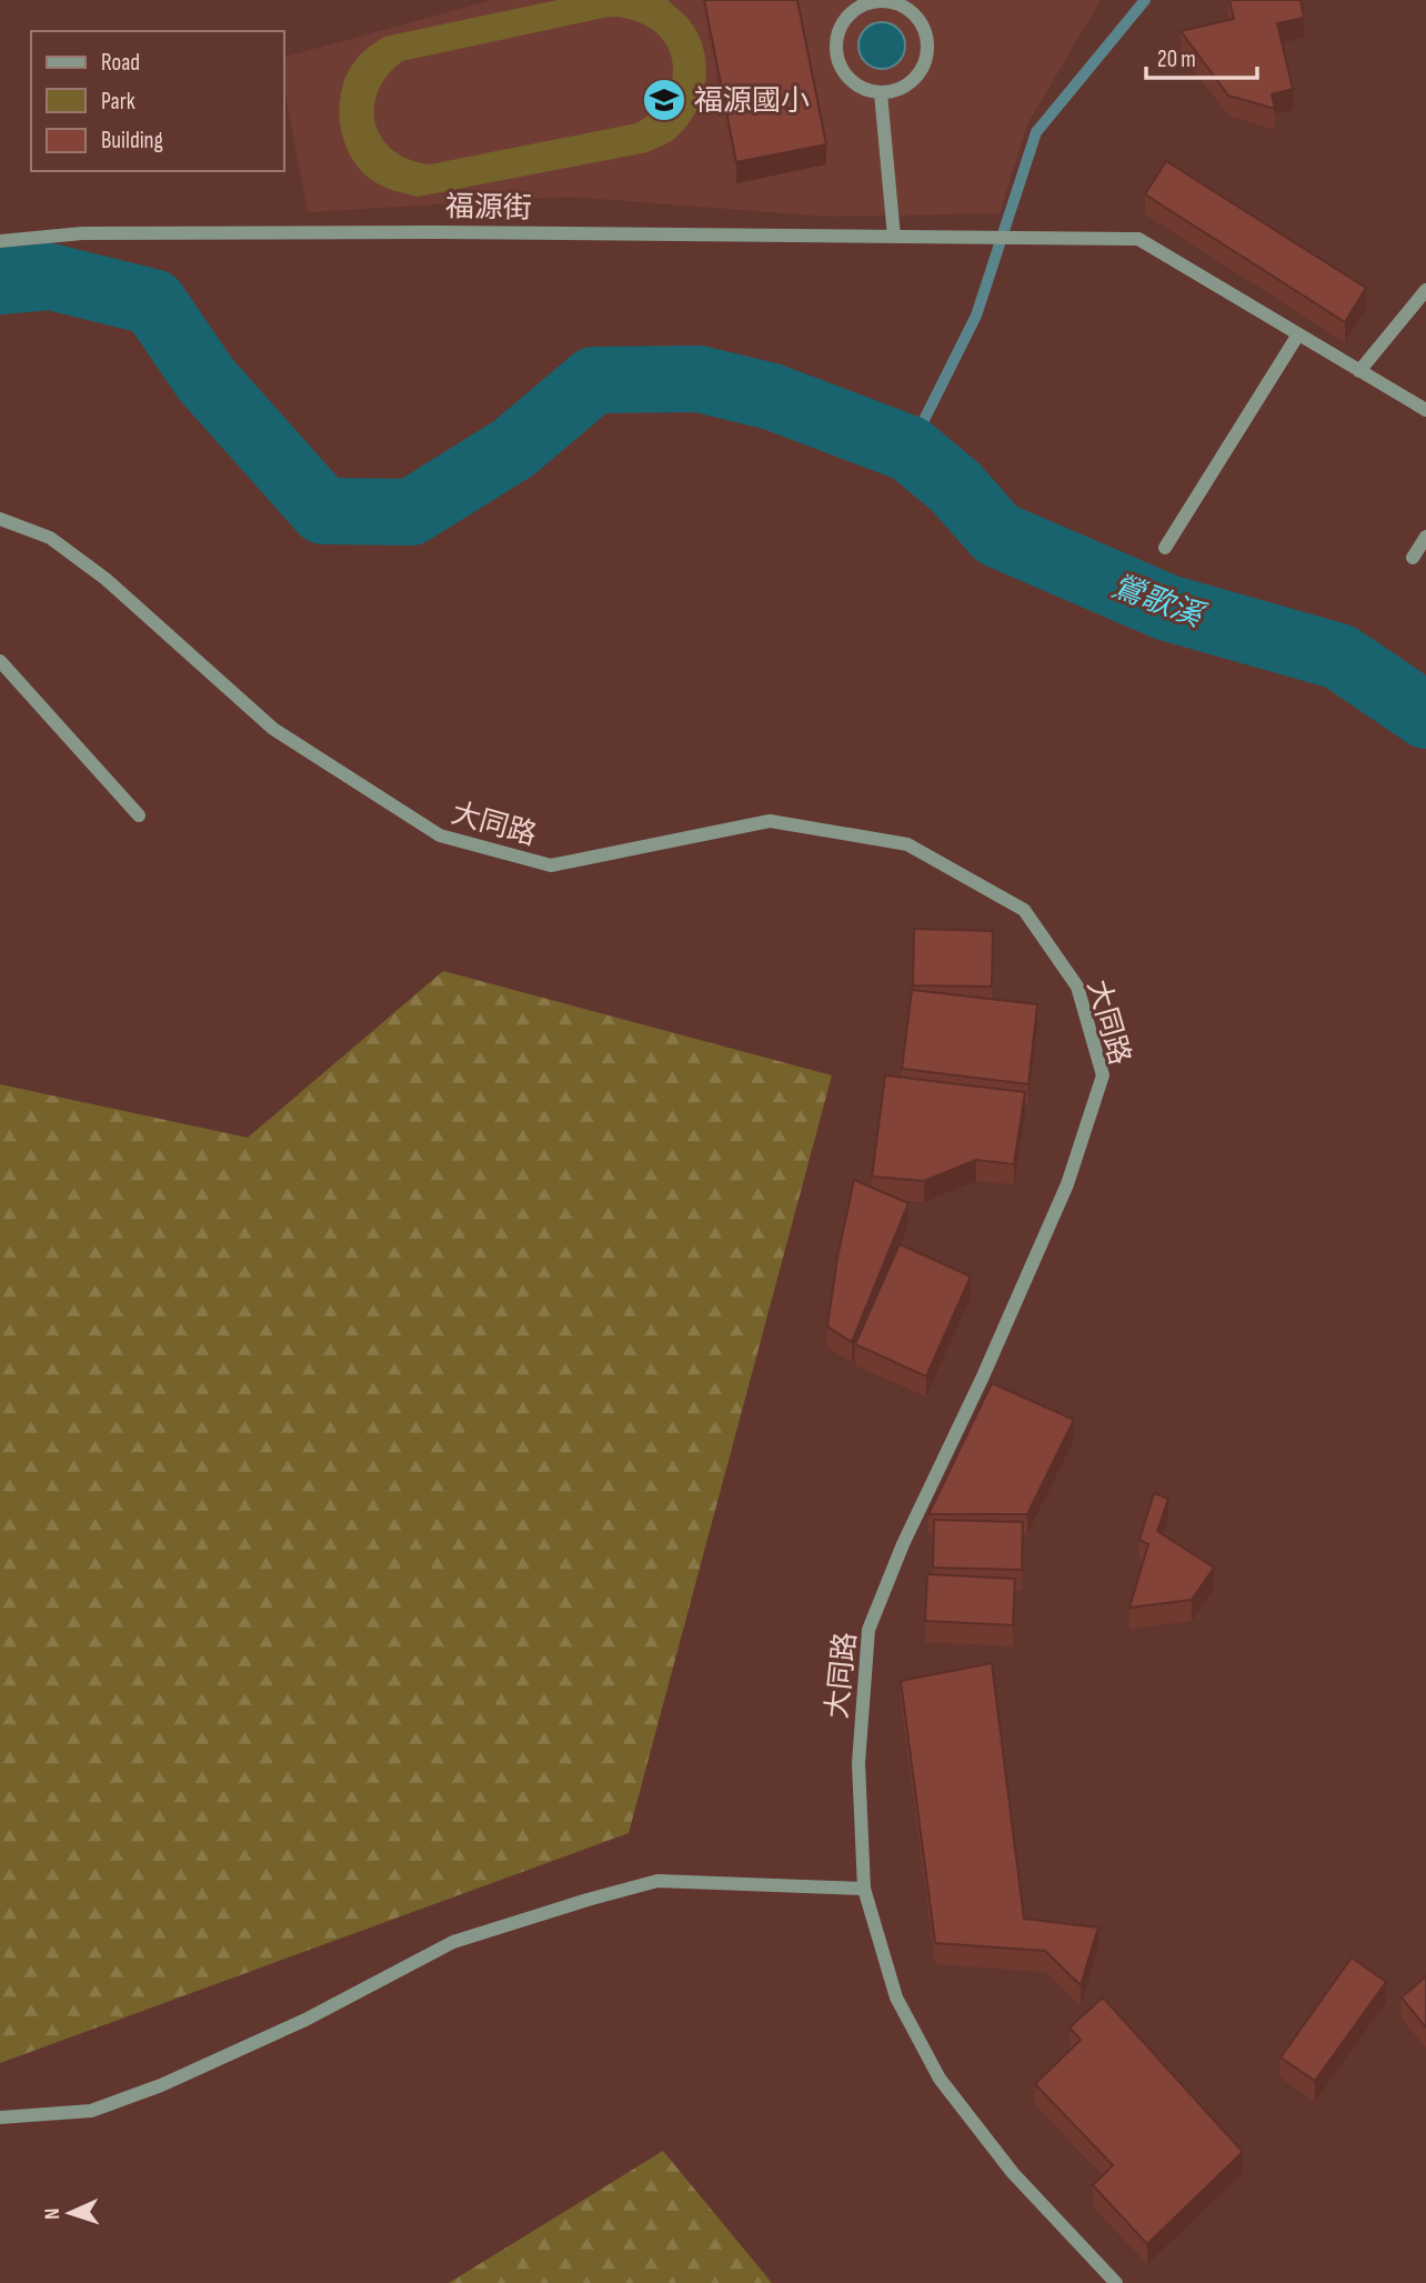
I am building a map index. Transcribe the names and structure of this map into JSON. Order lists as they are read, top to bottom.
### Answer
{
  "streets": {
    "street": ["福源街", "大同路"]
  },
  "water": ["鶯歌溪"],
  "places": {
    "school or university": ["福源國小"]
  },
  "legend": ["Road", "Park", "Building"],
  "scale_bar": "20 m",
  "north": "left"
}
